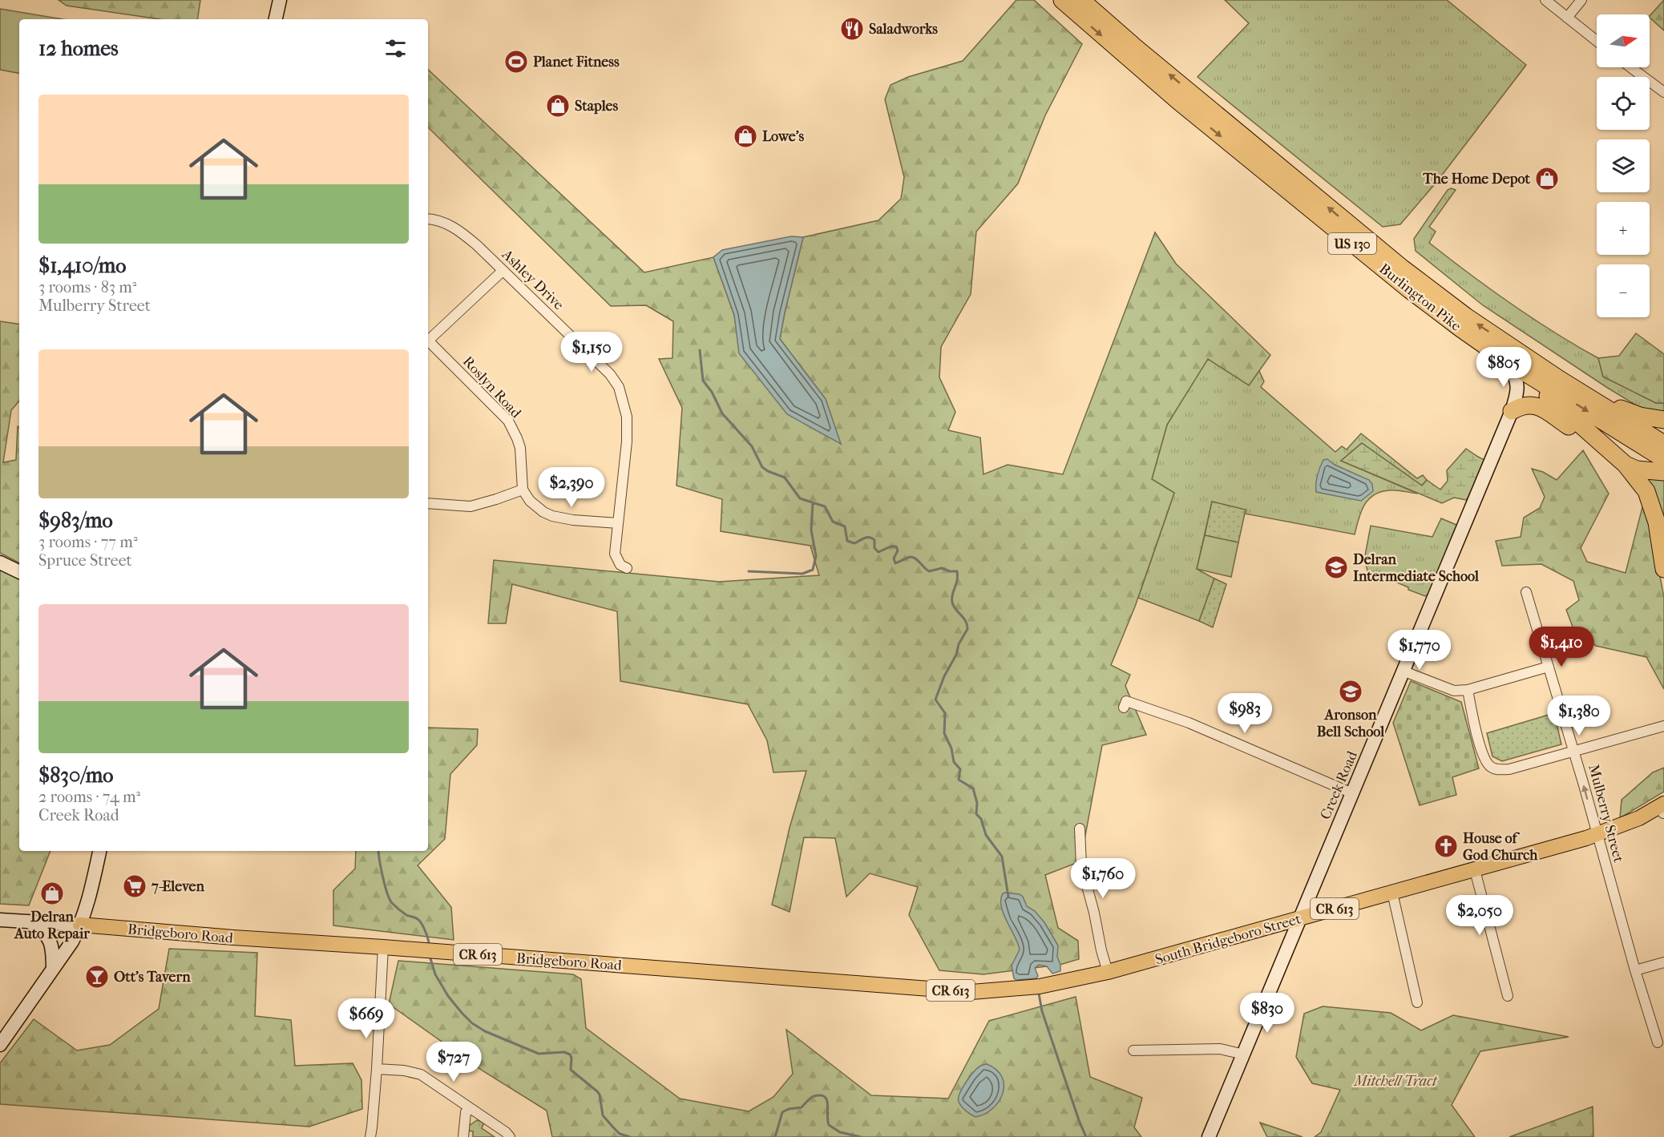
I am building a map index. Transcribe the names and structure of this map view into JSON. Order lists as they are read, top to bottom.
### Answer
{
  "streets": {
    "highway": ["US 130", "Burlington Pike"],
    "main road": [
      "Creek Road",
      "CR 613",
      "Bridgeboro Road",
      "South Bridgeboro Street"
    ],
    "street": ["Ashley Drive", "Roslyn Road", "Mulberry Street"]
  },
  "crossings": [
    ["Burlington Pike", "Creek Road"],
    ["Creek Road", "South Bridgeboro Street"],
    ["Mulberry Street", "South Bridgeboro Street"],
    ["Bridgeboro Road", "South Bridgeboro Street"]
  ],
  "parks": ["Mitchell Tract"],
  "places": {
    "restaurant": ["Saladworks"],
    "sports": ["Planet Fitness"],
    "shop": [
      "Staples",
      "Lowe's",
      "The Home Depot",
      "Delran Auto Repair"
    ],
    "school or university": ["Delran Intermediate School", "Aronson Bell School"],
    "church": ["House of God Church"],
    "supermarket": ["7-Eleven"],
    "bar": ["Ott's Tavern"]
  },
  "north": "right",
  "page": {
    "map_buttons": ["+", "−"],
    "heading": "12 homes",
    "list": [
      {
        "name": "$1,410/mo",
        "note": "3 rooms · 83 m² · Mulberry Street"
      },
      {
        "name": "$983/mo",
        "note": "3 rooms · 77 m² · Spruce Street"
      },
      {
        "name": "$830/mo",
        "note": "2 rooms · 74 m² · Creek Road"
      }
    ],
    "price": [
      "$1,150",
      "$805",
      "$2,390",
      "$1,410",
      "$1,770",
      "$983",
      "$1,380",
      "$1,760",
      "$2,050",
      "$830",
      "$669",
      "$727"
    ]
  }
}
